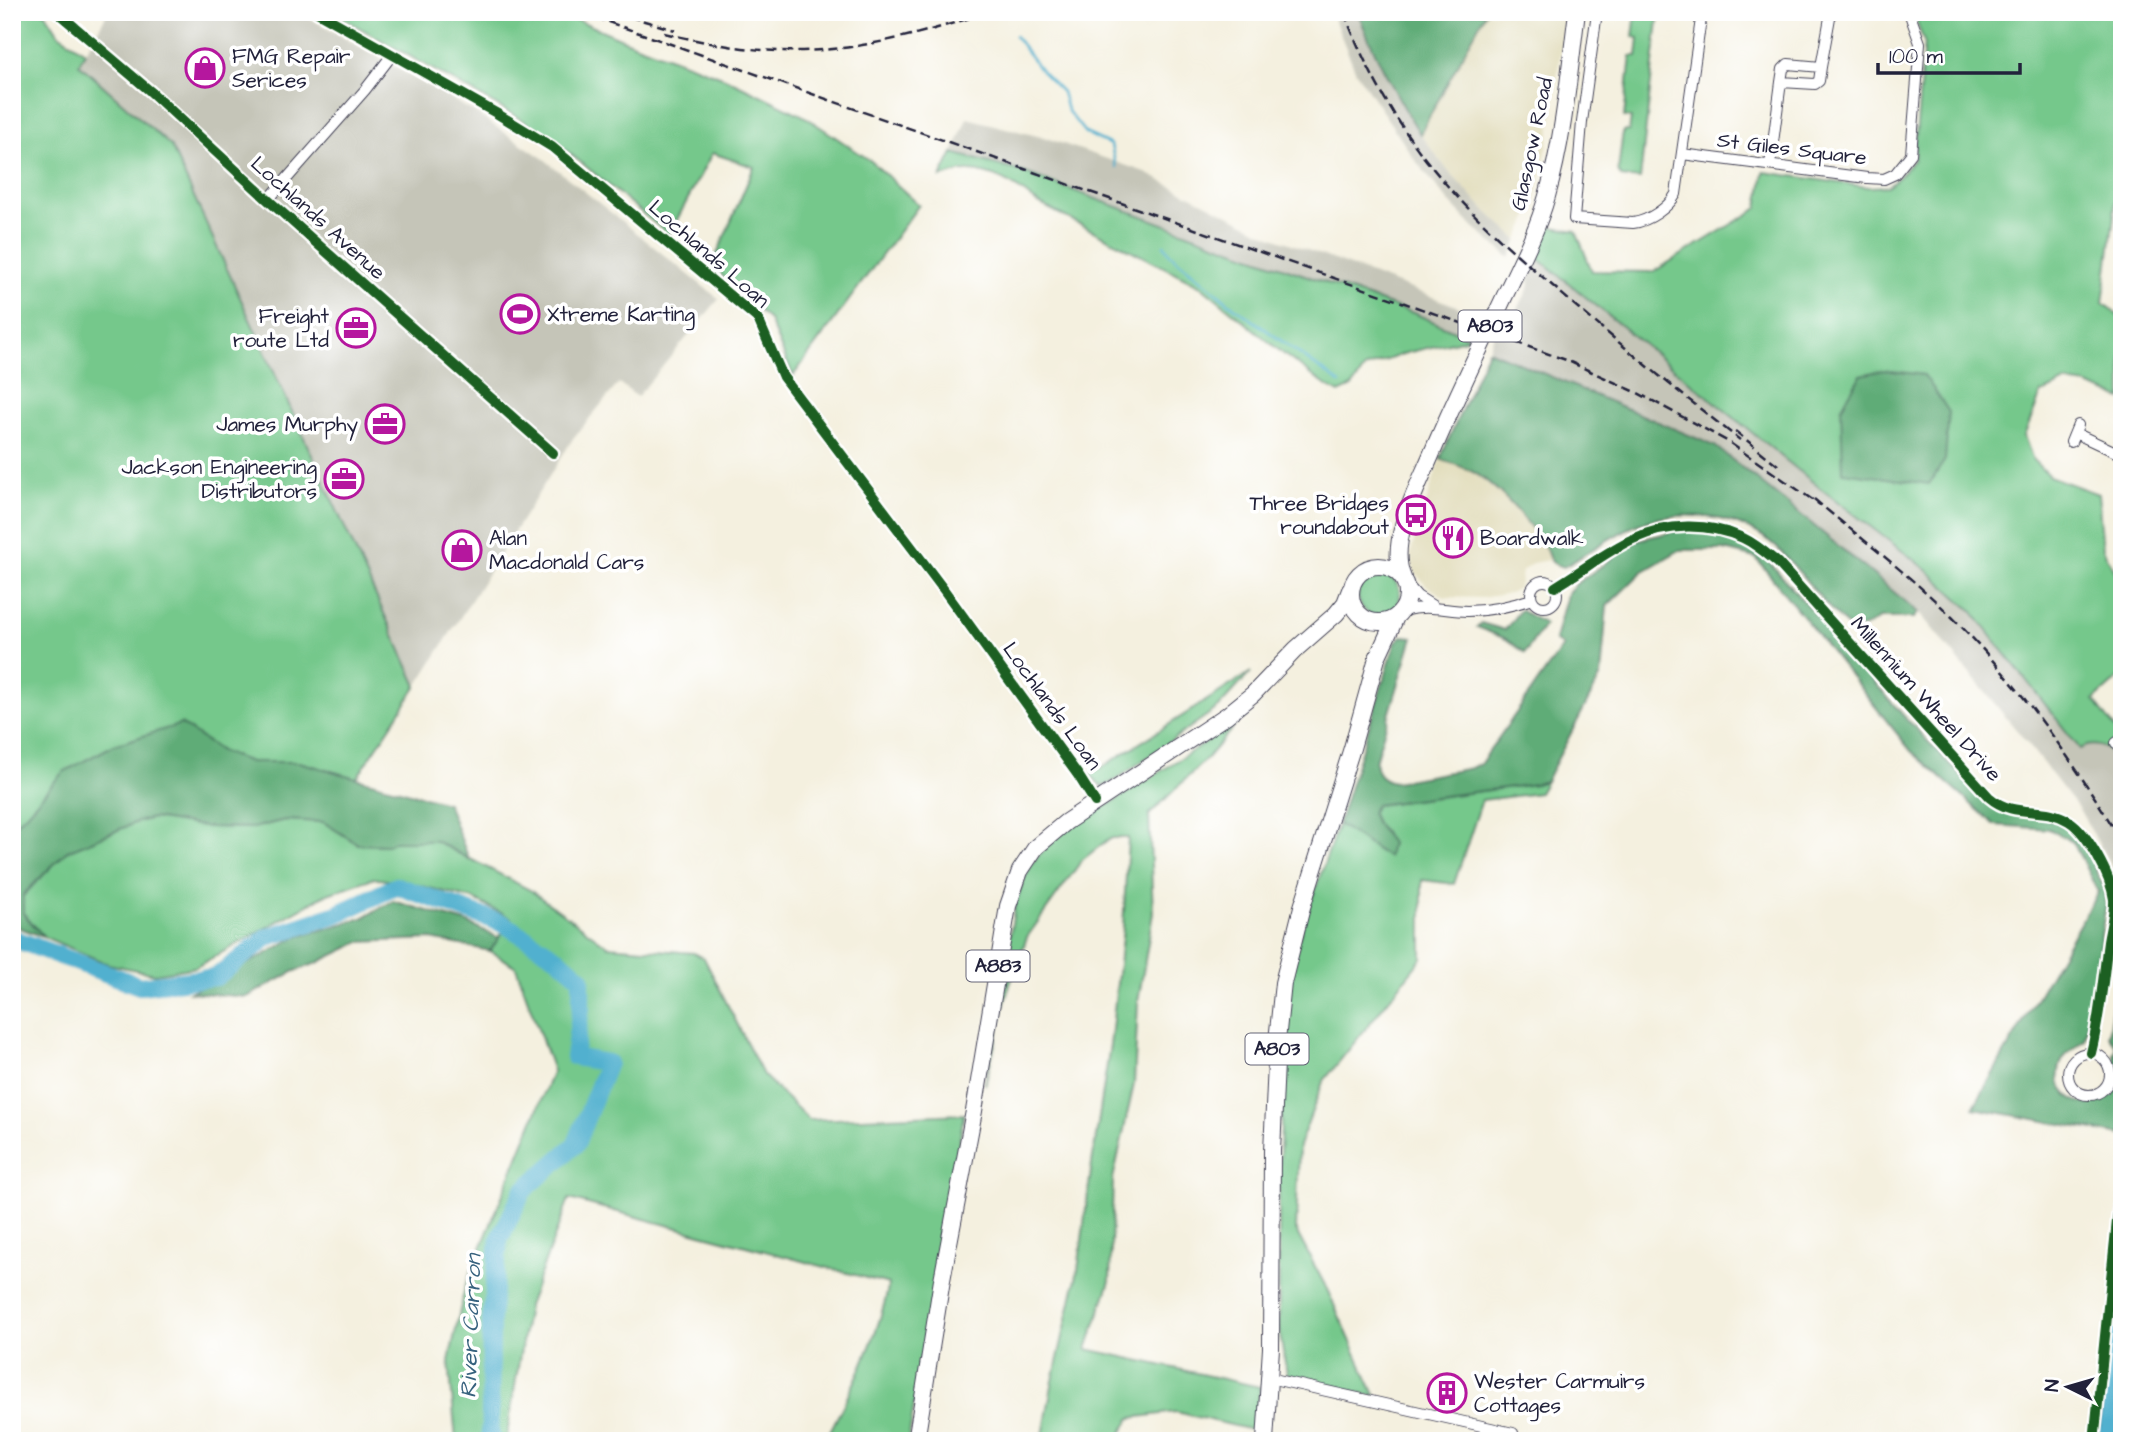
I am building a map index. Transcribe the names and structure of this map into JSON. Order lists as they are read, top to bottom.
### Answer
{
  "streets": {
    "main road": ["Glasgow Road", "A803", "A883"],
    "street": [
      "St Giles Square",
      "Lochlands Avenue",
      "Lochlands Loan",
      "Millennium Wheel Drive"
    ]
  },
  "crossings": [
    ["Glasgow Road", "St Giles Square"],
    ["Glasgow Road", "A803"],
    ["Lochlands Loan", "A883"]
  ],
  "water": ["River Carron"],
  "places": {
    "shop": ["FMG Repair Serices", "Alan Macdonald Cars"],
    "sports": ["Xtreme Karting"],
    "office": ["Freight route Ltd", "James Murphy", "Jackson Engineering Distributors"],
    "bus stop": ["Three Bridges roundabout"],
    "restaurant": ["Boardwalk"],
    "building": ["Wester Carmuirs Cottages"]
  },
  "scale_bar": "100 m",
  "north": "left"
}
